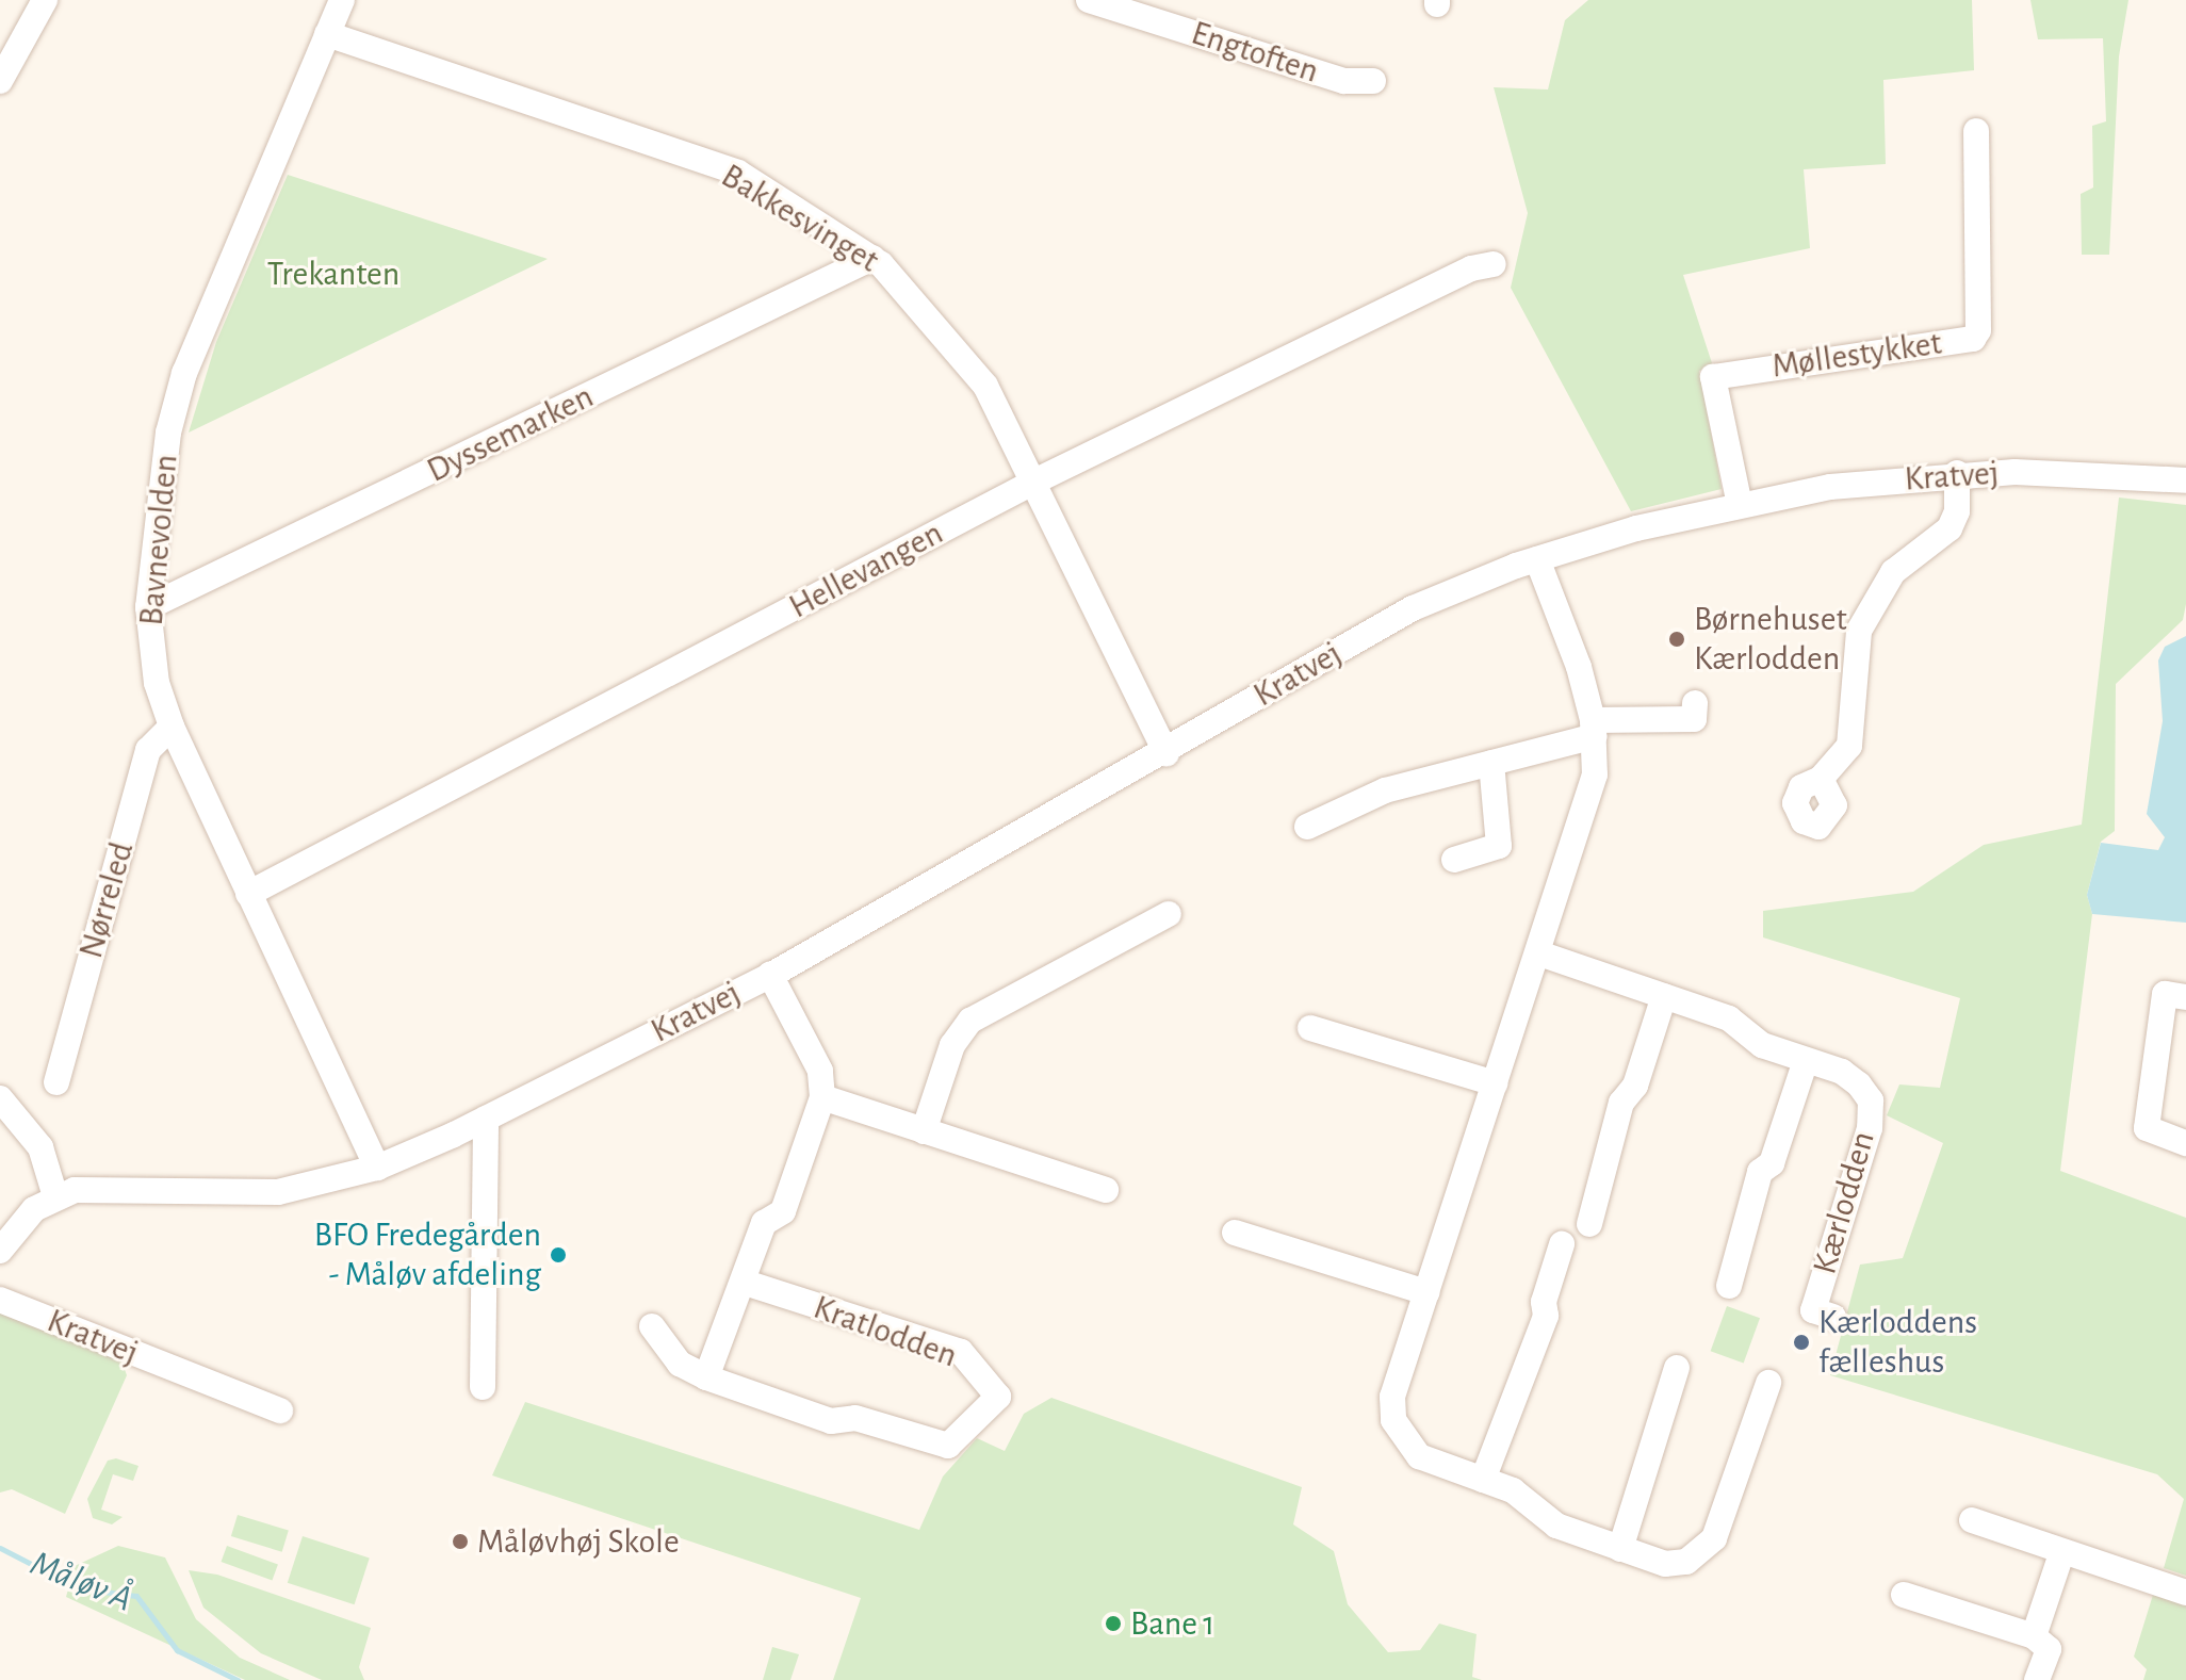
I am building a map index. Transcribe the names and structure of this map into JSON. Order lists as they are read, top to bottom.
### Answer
{
  "streets": {
    "street": [
      "Engtoften",
      "Bakkesvinget",
      "Møllestykket",
      "Dyssemarken",
      "Kratvej",
      "Bavnevolden",
      "Hellevangen",
      "Nørreled",
      "Kærlodden",
      "Kratlodden"
    ]
  },
  "crossings": [
    ["Bakkesvinget", "Dyssemarken"],
    ["Bakkesvinget", "Kratvej"],
    ["Bakkesvinget", "Bavnevolden"],
    ["Bakkesvinget", "Hellevangen"],
    ["Møllestykket", "Kratvej"],
    ["Dyssemarken", "Bavnevolden"],
    ["Kratvej", "Bavnevolden"],
    ["Bavnevolden", "Hellevangen"],
    ["Bavnevolden", "Nørreled"]
  ],
  "water": ["Måløv Å"],
  "parks": ["Trekanten"],
  "places": [
    "Børnehuset Kærlodden",
    "BFO Fredegården - Måløv afdeling",
    "Kærloddens fælleshus",
    "Måløvhøj Skole",
    "Bane 1"
  ]
}
